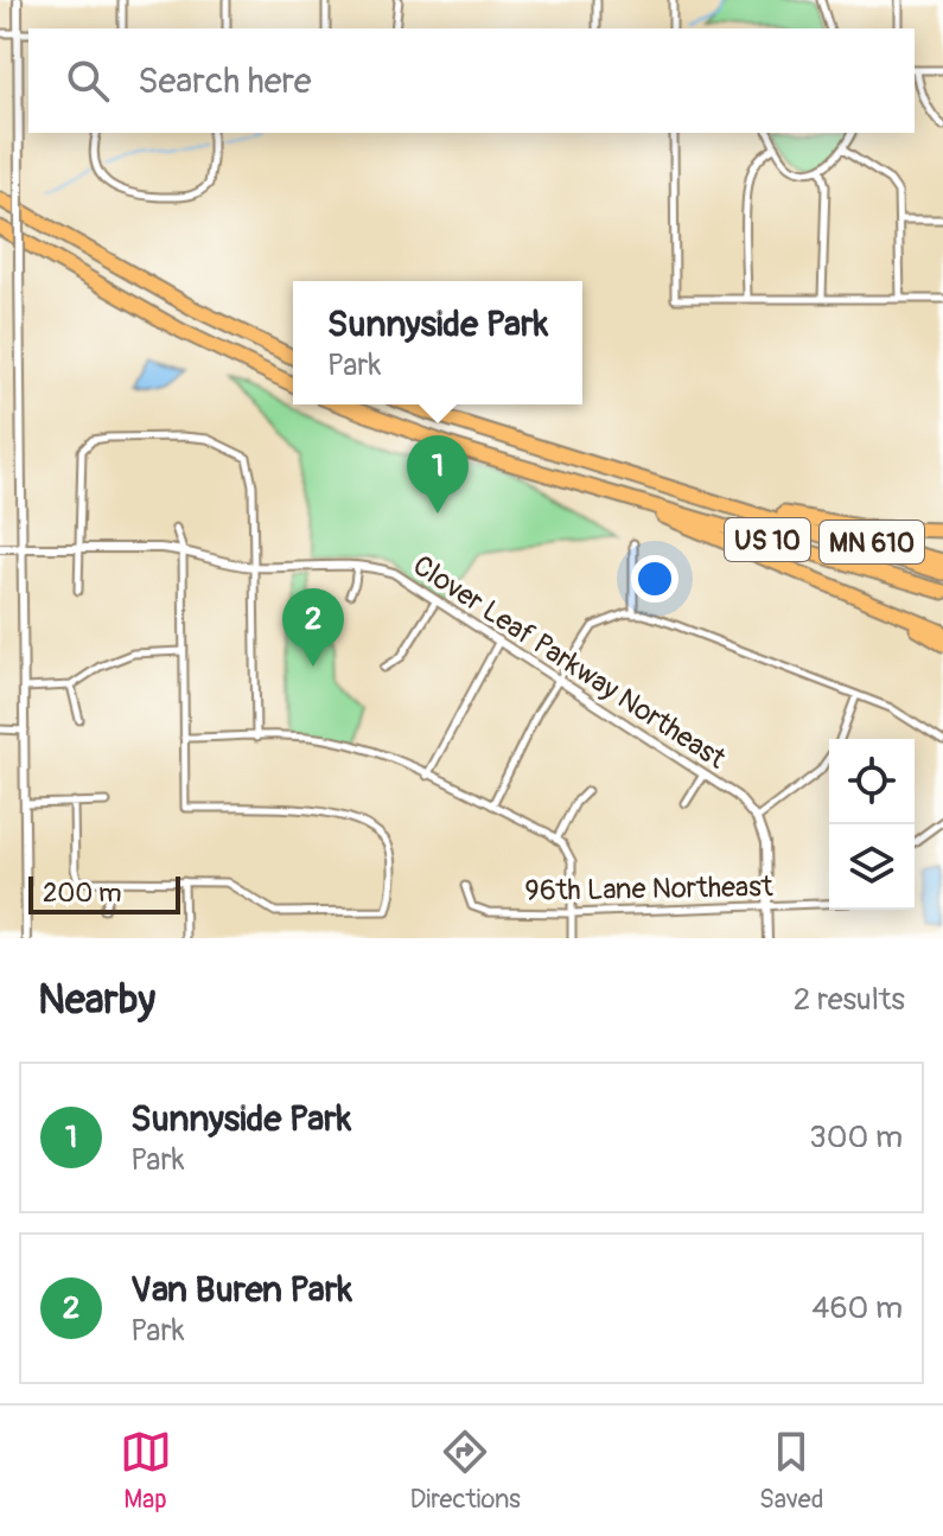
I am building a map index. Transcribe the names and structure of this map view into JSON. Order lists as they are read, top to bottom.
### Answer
{
  "streets": {
    "highway": ["US 10", "MN 610"],
    "street": ["Clover Leaf Parkway Northeast", "96th Lane Northeast"]
  },
  "crossings": [
    ["US 10", "MN 610"]
  ],
  "scale_bar": "200 m",
  "page": {
    "search": "Search here",
    "popup": ["Sunnyside Park", "Park"],
    "pins": ["1", "2"],
    "scale": "200 m",
    "heading": ["Nearby", "2 results"],
    "list": [
      {
        "mark": "1",
        "name": "Sunnyside Park",
        "note": "Park",
        "value": "300 m"
      },
      {
        "mark": "2",
        "name": "Van Buren Park",
        "note": "Park",
        "value": "460 m"
      }
    ],
    "nav": ["Map", "Directions", "Saved"]
  }
}
